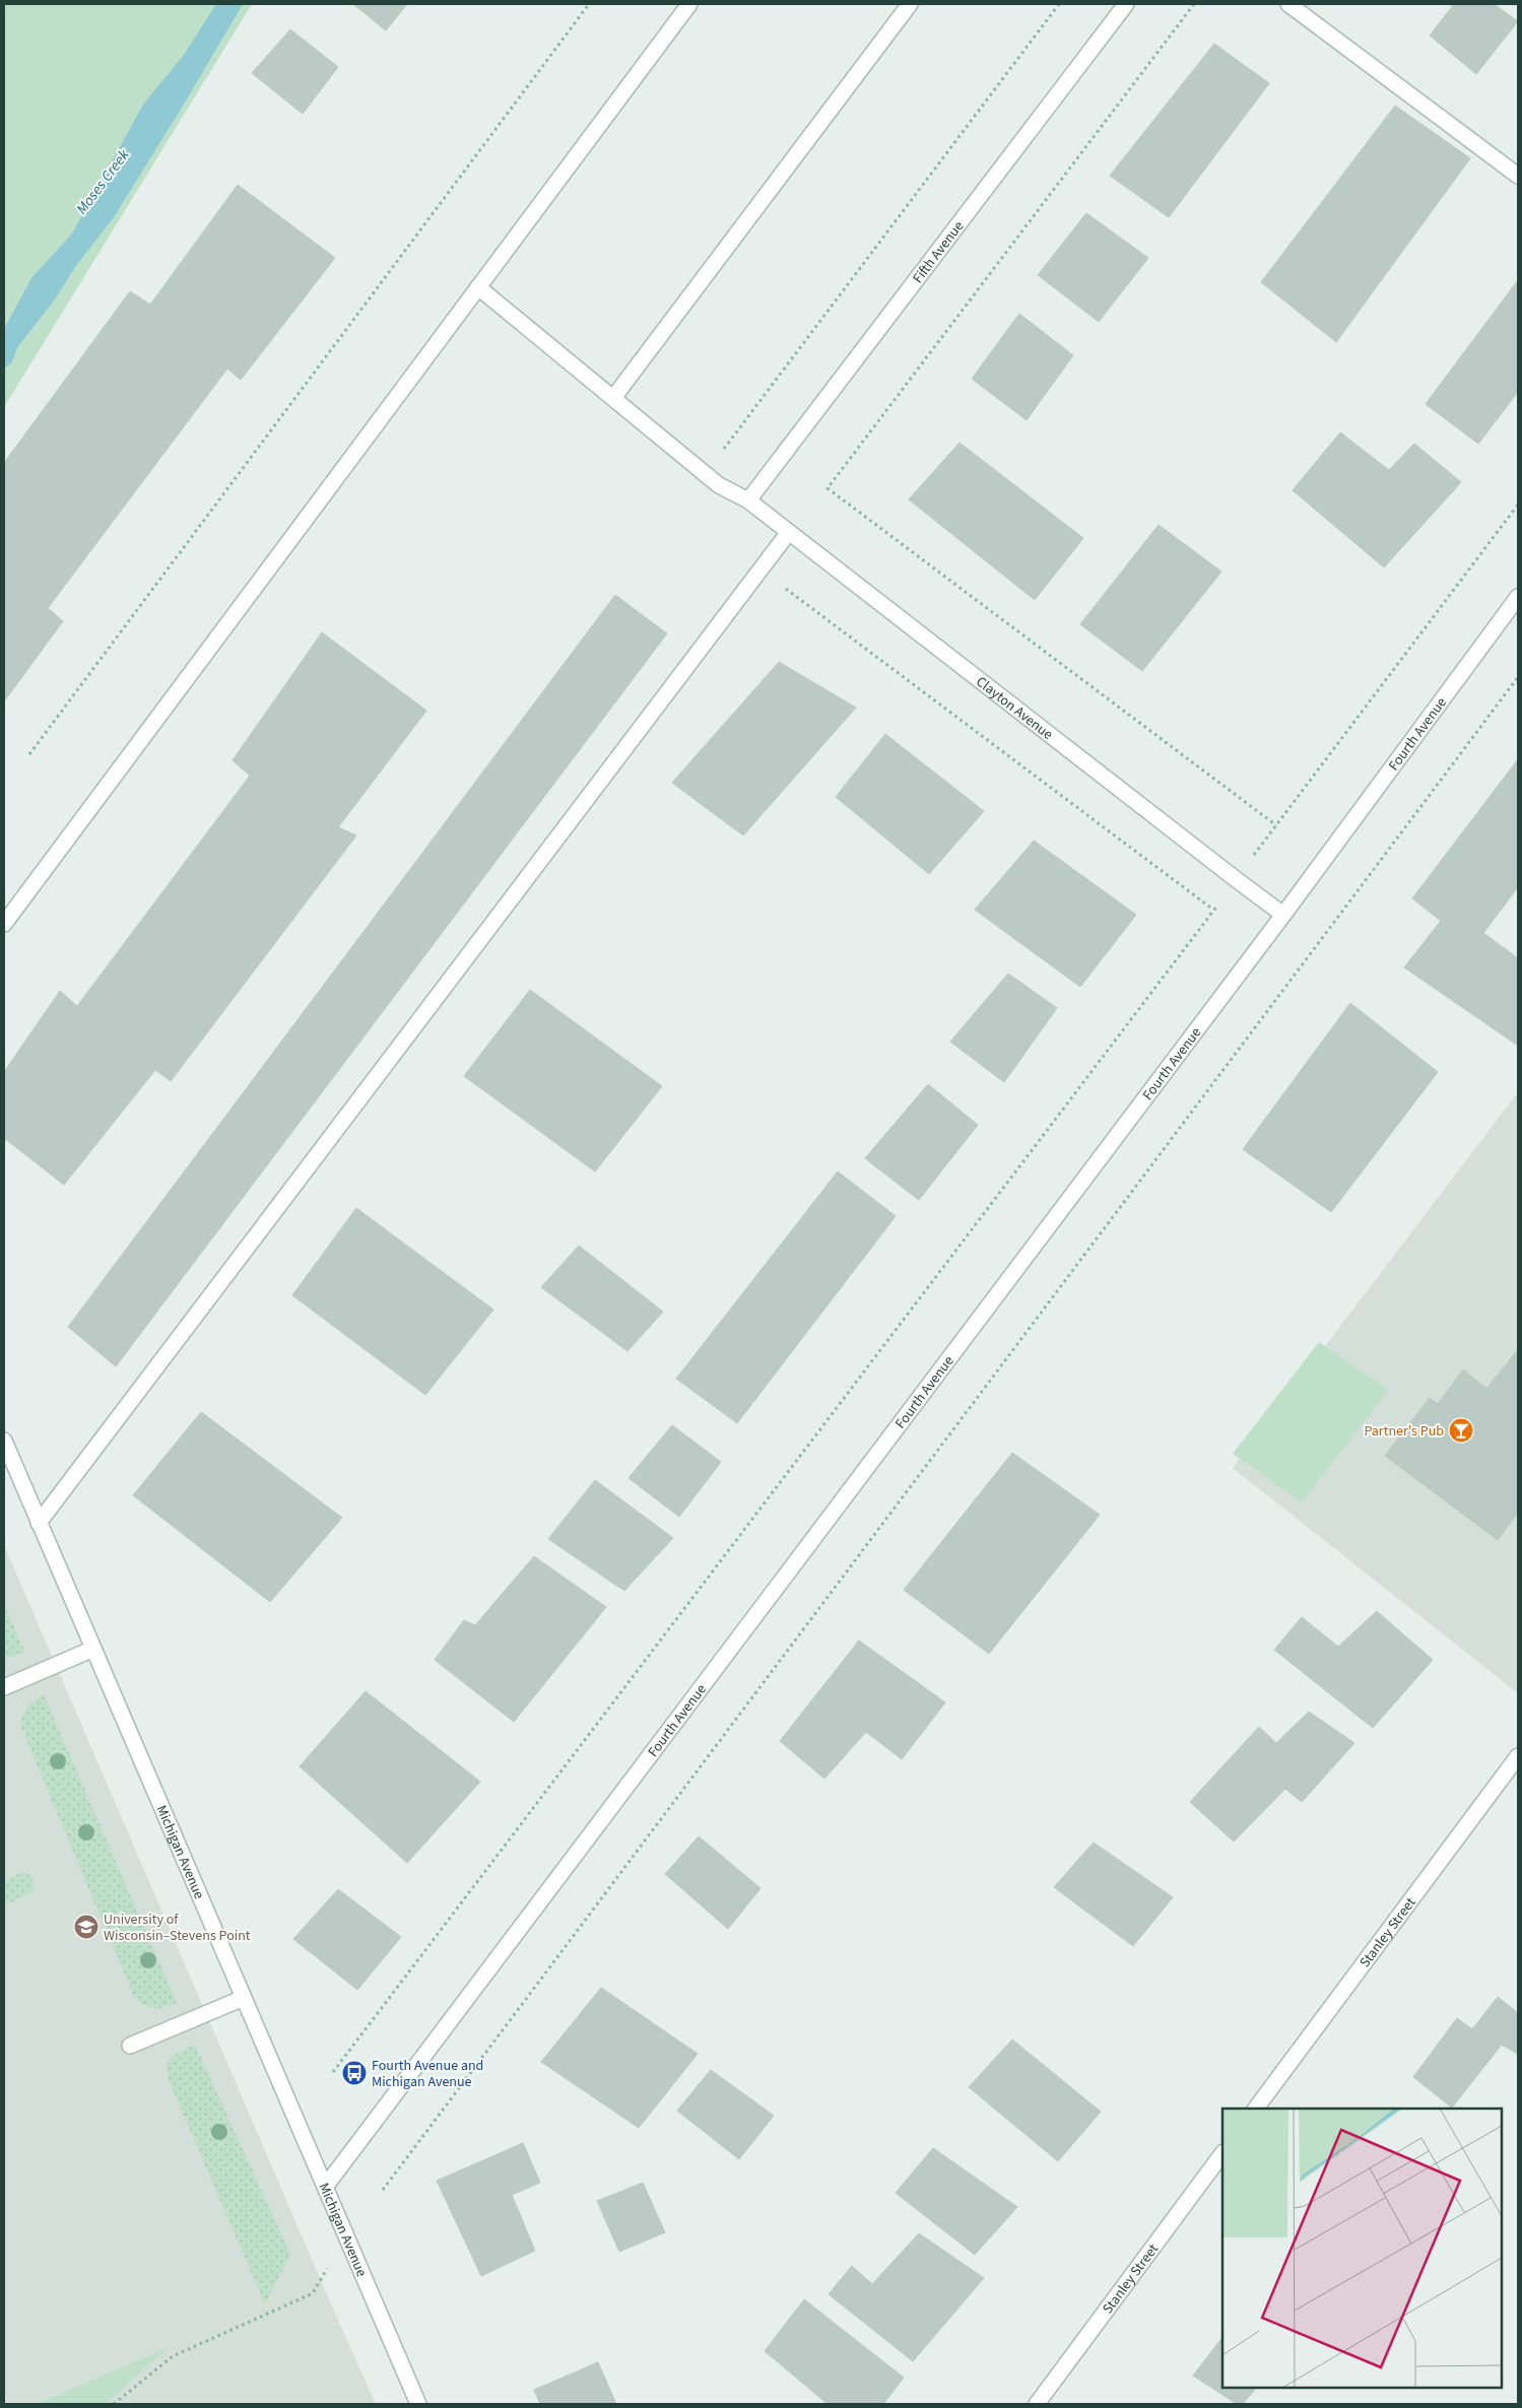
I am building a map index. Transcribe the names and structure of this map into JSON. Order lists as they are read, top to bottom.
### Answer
{
  "streets": {
    "street": [
      "Fifth Avenue",
      "Clayton Avenue",
      "Fourth Avenue",
      "Michigan Avenue",
      "Stanley Street"
    ]
  },
  "crossings": [
    ["Fifth Avenue", "Clayton Avenue"],
    ["Clayton Avenue", "Fourth Avenue"],
    ["Fourth Avenue", "Michigan Avenue"]
  ],
  "water": ["Moses Creek"],
  "places": {
    "bar": ["Partner's Pub"],
    "school or university": ["University of Wisconsin–Stevens Point"],
    "bus stop": ["Fourth Avenue and Michigan Avenue"]
  }
}
